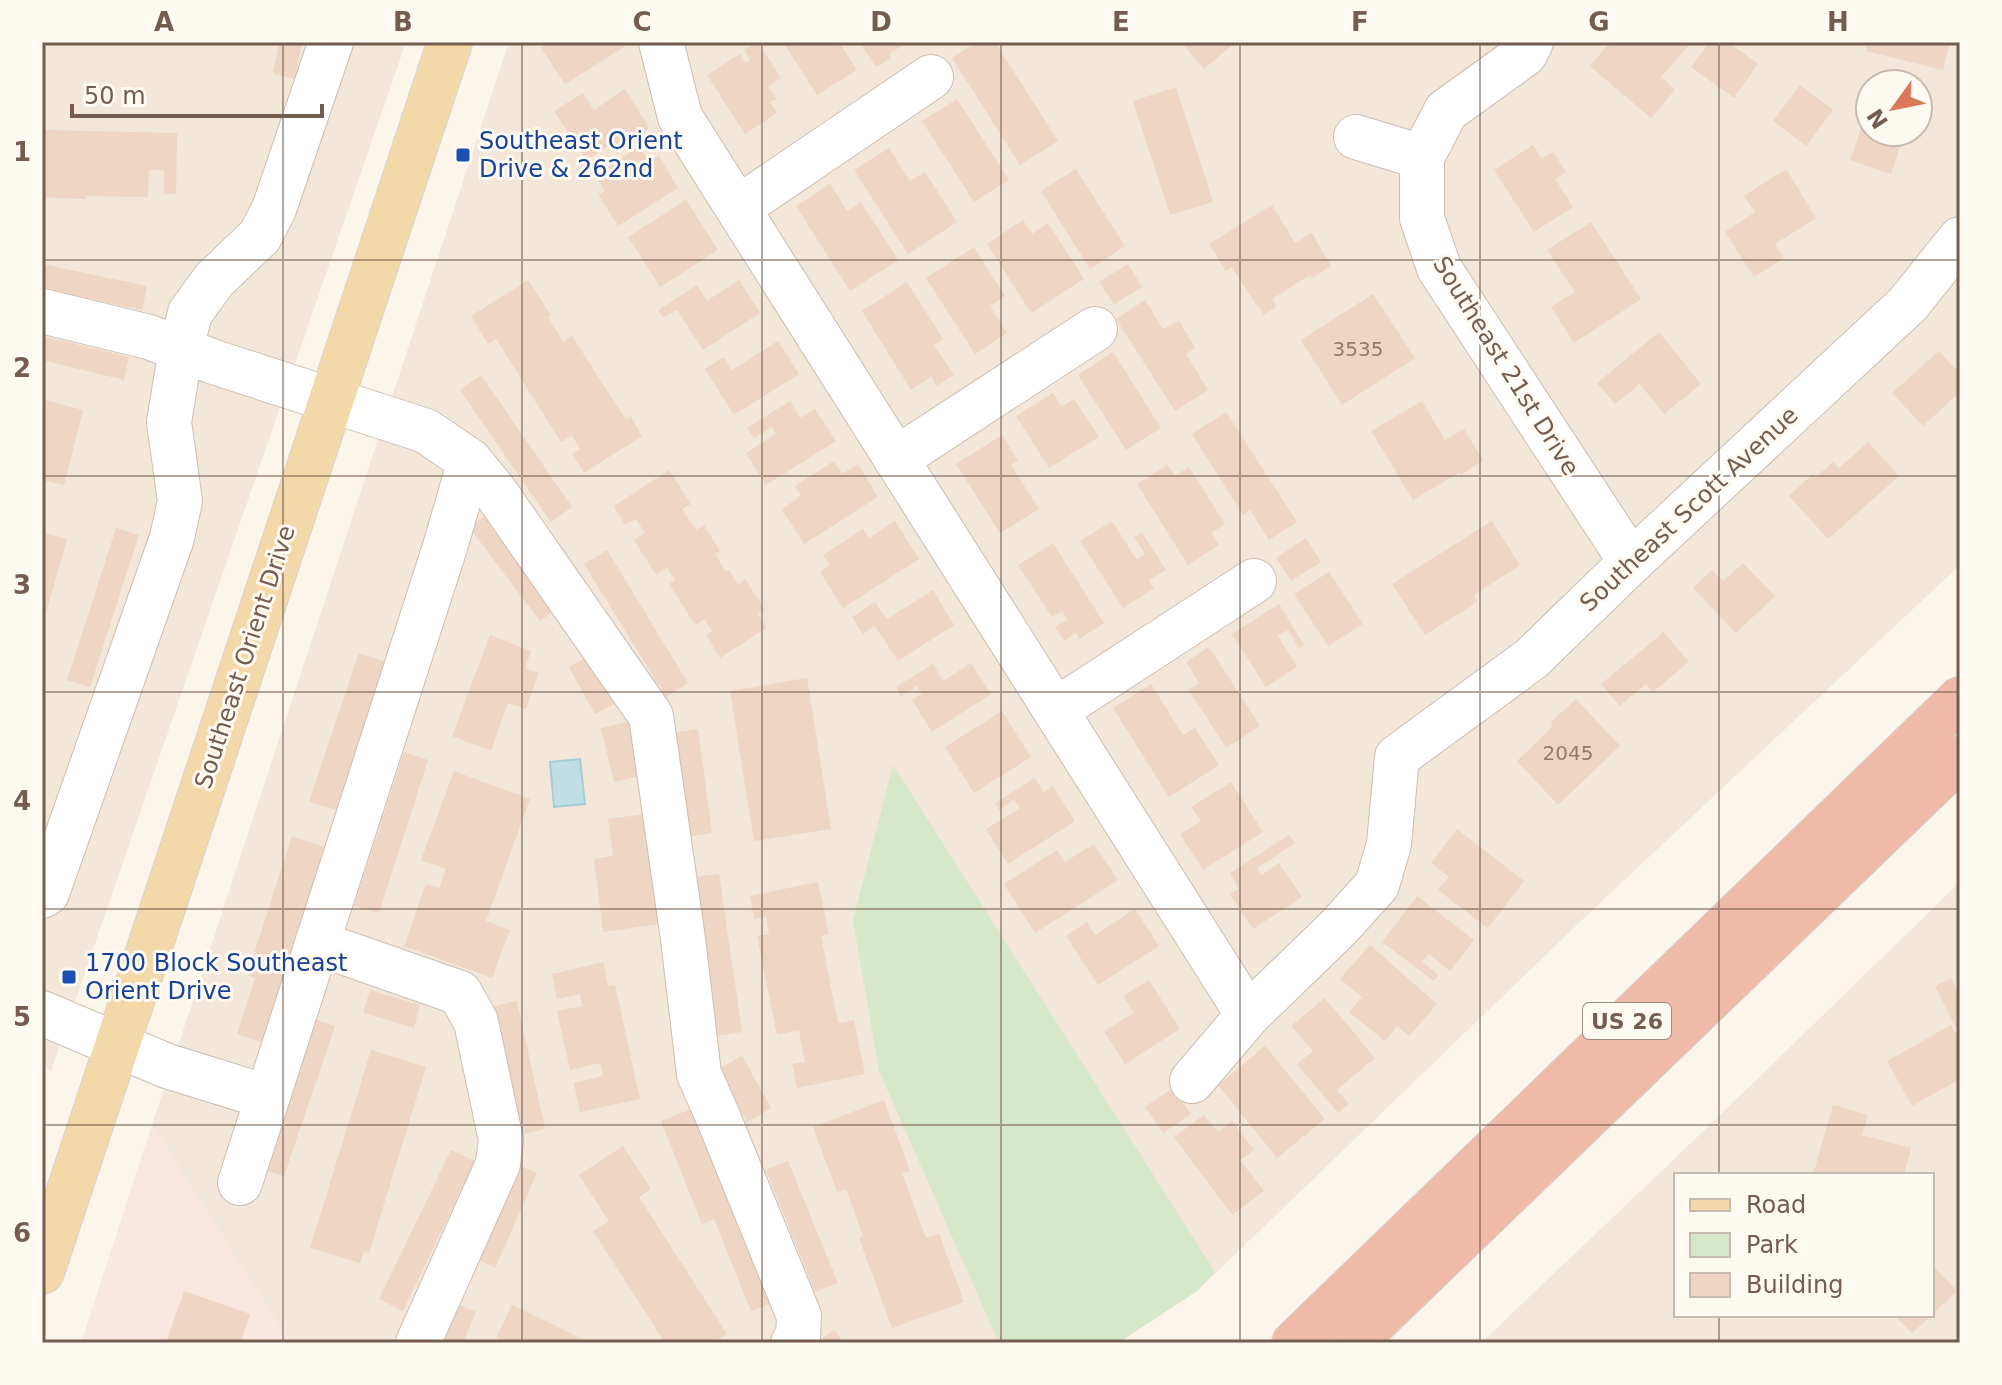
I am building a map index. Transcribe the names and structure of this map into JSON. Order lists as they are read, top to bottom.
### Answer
{
  "streets": {
    "highway": ["US 26"],
    "main road": ["Southeast Orient Drive"],
    "street": ["Southeast 21st Drive", "Southeast Scott Avenue"]
  },
  "crossings": [
    ["Southeast 21st Drive", "Southeast Scott Avenue"]
  ],
  "places": {
    "transit": ["Southeast Orient Drive & 262nd", "1700 Block Southeast Orient Drive"]
  },
  "house_numbers": ["3535", "2045"],
  "legend": ["Road", "Park", "Building"],
  "scale_bar": "50 m",
  "north": "bottom left",
  "grid": {
    "columns": [
      "A",
      "B",
      "C",
      "D",
      "E",
      "F",
      "G",
      "H"
    ],
    "rows": [
      "1",
      "2",
      "3",
      "4",
      "5",
      "6"
    ]
  }
}
